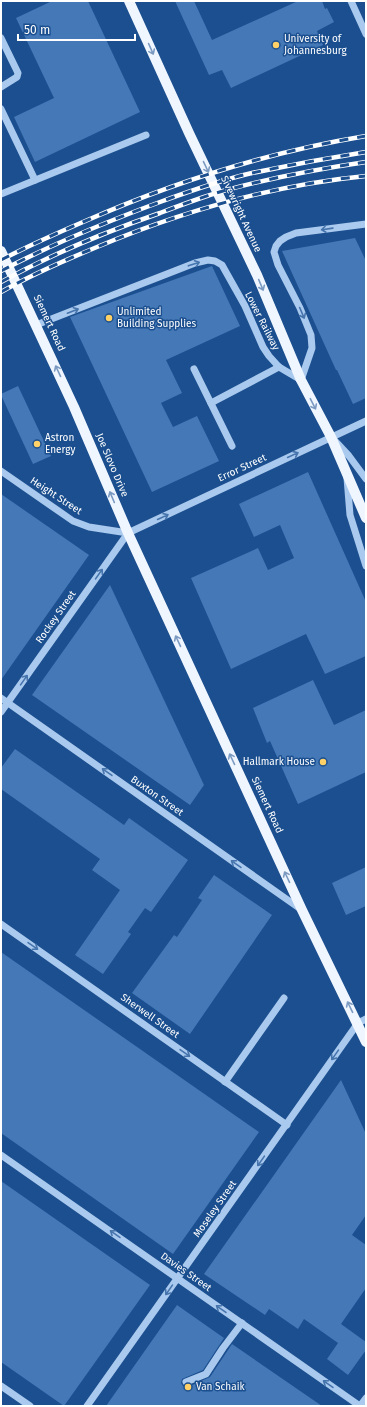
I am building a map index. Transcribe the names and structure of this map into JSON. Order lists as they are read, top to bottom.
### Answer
{
  "streets": {
    "main road": ["Sivewright Avenue", "Siemert Road", "Joe Slovo Drive"],
    "street": [
      "Lower Railway",
      "Error Street",
      "Height Street",
      "Rockey Street",
      "Buxton Street",
      "Sherwell Street",
      "Moseley Street",
      "Davies Street"
    ]
  },
  "crossings": [
    ["Sivewright Avenue", "Lower Railway"],
    ["Sivewright Avenue", "Error Street"],
    ["Lower Railway", "Siemert Road"],
    ["Siemert Road", "Joe Slovo Drive"],
    ["Siemert Road", "Error Street"],
    ["Siemert Road", "Height Street"],
    ["Siemert Road", "Rockey Street"],
    ["Siemert Road", "Buxton Street"],
    ["Siemert Road", "Moseley Street"],
    ["Joe Slovo Drive", "Error Street"],
    ["Joe Slovo Drive", "Height Street"],
    ["Joe Slovo Drive", "Rockey Street"],
    ["Error Street", "Height Street"],
    ["Error Street", "Rockey Street"],
    ["Height Street", "Rockey Street"],
    ["Rockey Street", "Buxton Street"],
    ["Sherwell Street", "Moseley Street"],
    ["Moseley Street", "Davies Street"]
  ],
  "one_way": [
    "Sivewright Avenue",
    "Siemert Road",
    "Joe Slovo Drive",
    "Error Street",
    "Rockey Street",
    "Buxton Street",
    "Sherwell Street",
    "Moseley Street",
    "Davies Street"
  ],
  "places": [
    "University of Johannesburg",
    "Unlimited Building Supplies",
    "Astron Energy",
    "Hallmark House",
    "Van Schaik"
  ],
  "scale_bar": "50 m"
}
